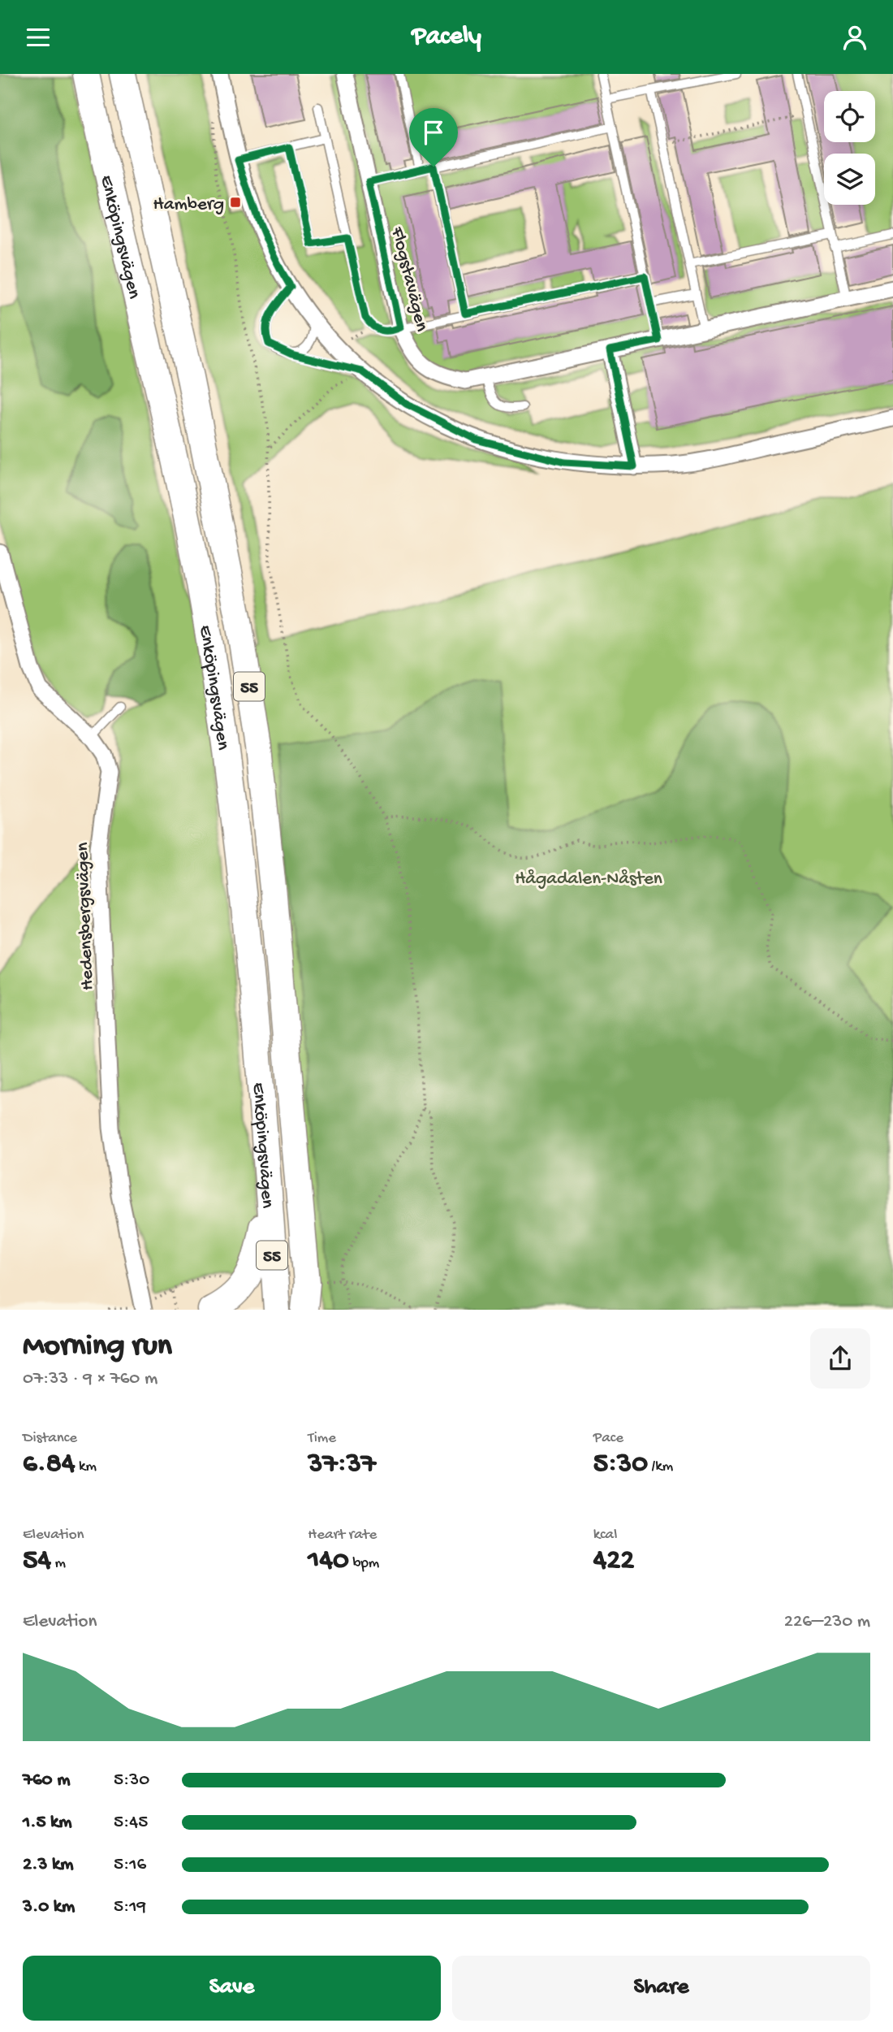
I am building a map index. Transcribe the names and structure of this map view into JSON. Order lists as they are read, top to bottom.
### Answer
{
  "streets": {
    "main road": ["Enköpingsvägen", "55"],
    "street": ["Flogstavägen", "Hedensbergsvägen"]
  },
  "parks": ["Hågadalen-Nåsten"],
  "places": {
    "transit": ["Hamberg"]
  },
  "page": {
    "header": "Pacely",
    "heading": ["Morning run", "07:33 · 9 × 760 m"],
    "stats": [
      ["Distance", "6.84 km"],
      ["Time", "37:37"],
      ["Pace", "5:30 /km"],
      ["Elevation", "54 m"],
      ["Heart rate", "140 bpm"],
      ["kcal", "422"]
    ],
    "chart": ["Elevation", "226–230 m"],
    "list": [
      {
        "name": "760 m",
        "note": "5:30"
      },
      {
        "name": "1.5 km",
        "note": "5:45"
      },
      {
        "name": "2.3 km",
        "note": "5:16"
      },
      {
        "name": "3.0 km",
        "note": "5:19"
      }
    ],
    "buttons": ["Save", "Share"]
  }
}
